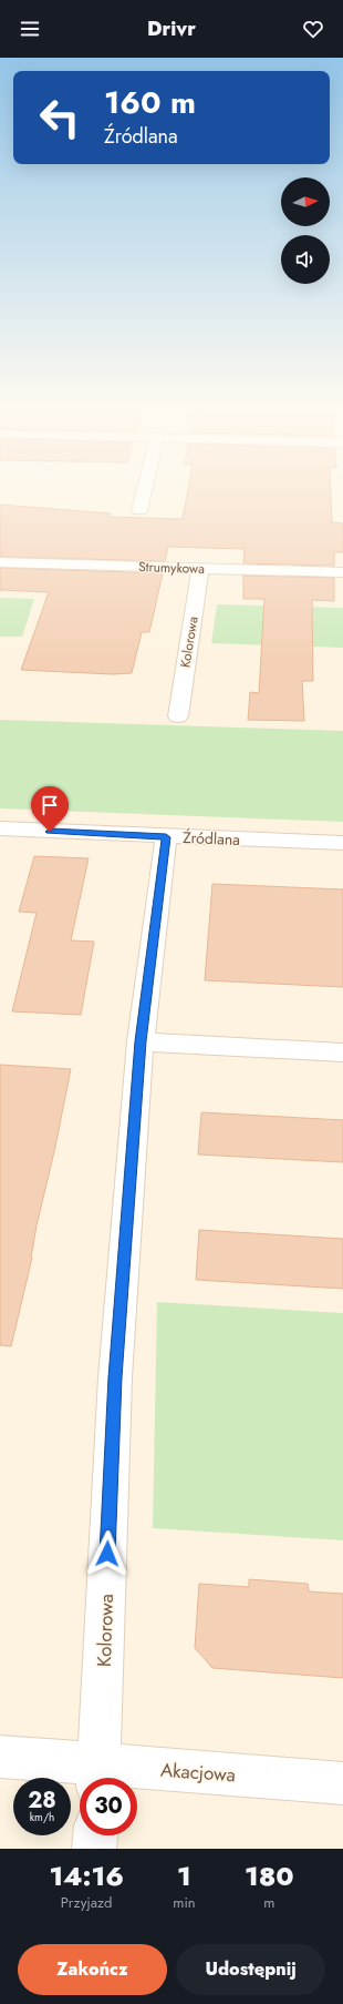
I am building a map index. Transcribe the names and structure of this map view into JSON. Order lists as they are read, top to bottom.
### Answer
{
  "streets": {
    "street": [
      "Strumykowa",
      "Kolorowa",
      "Źródlana",
      "Akacjowa"
    ]
  },
  "crossings": [
    ["Strumykowa", "Kolorowa"],
    ["Kolorowa", "Źródlana"],
    ["Kolorowa", "Akacjowa"]
  ],
  "north": "right",
  "page": {
    "header": "Drivr",
    "turn": ["160 m", "Źródlana"],
    "speed": "28 km/h",
    "limit": "30",
    "eta": [
      "14:16",
      "Przyjazd",
      "1",
      "min",
      "180",
      "m"
    ],
    "buttons": ["Zakończ", "Udostępnij"]
  }
}
